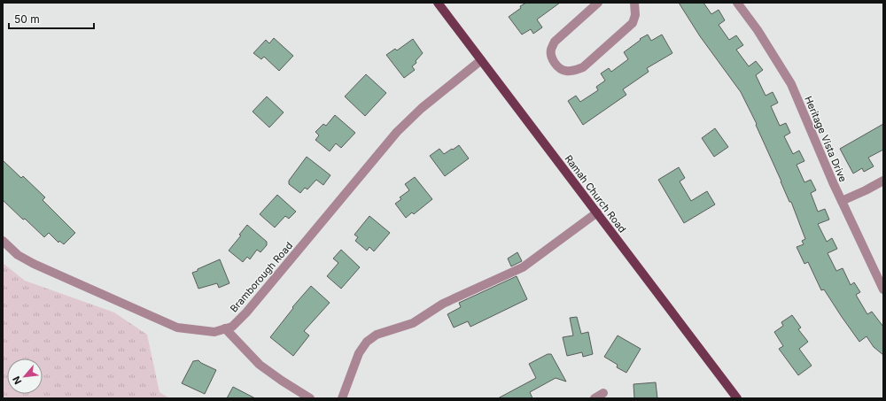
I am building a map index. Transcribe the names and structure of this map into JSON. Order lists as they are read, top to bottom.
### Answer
{
  "streets": {
    "main road": ["Ramah Church Road"],
    "street": ["Heritage Vista Drive", "Bramborough Road"]
  },
  "crossings": [
    ["Ramah Church Road", "Bramborough Road"]
  ],
  "scale_bar": "50 m",
  "north": "bottom left"
}
